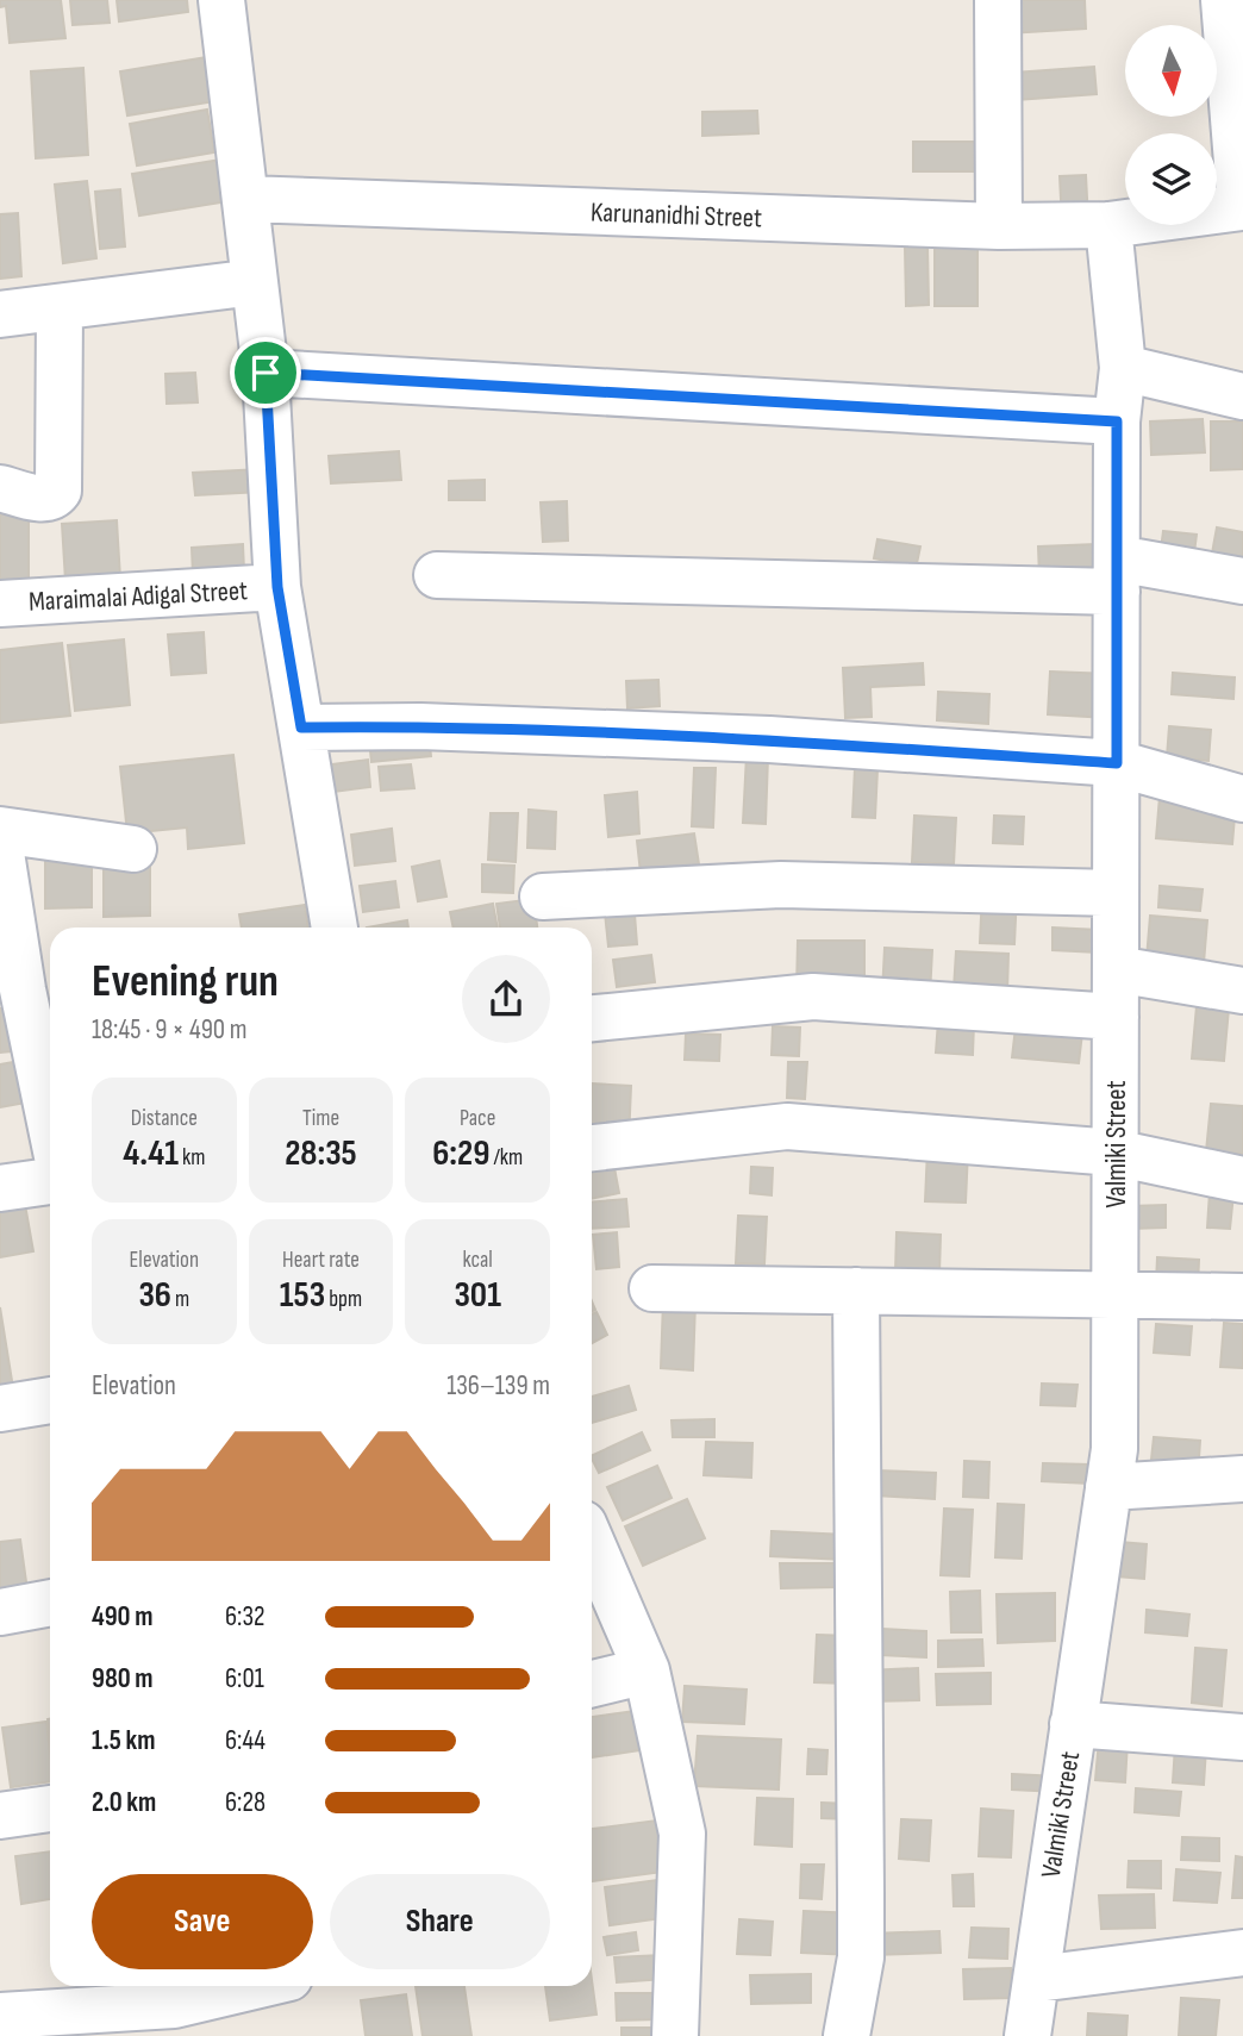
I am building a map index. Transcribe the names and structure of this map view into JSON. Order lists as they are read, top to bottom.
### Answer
{
  "streets": {
    "street": ["Karunanidhi Street", "Maraimalai Adigal Street", "Valmiki Street"]
  },
  "crossings": [
    ["Karunanidhi Street", "Valmiki Street"]
  ],
  "north": "bottom",
  "page": {
    "heading": ["Evening run", "18:45 · 9 × 490 m"],
    "stats": [
      ["Distance", "4.41 km"],
      ["Time", "28:35"],
      ["Pace", "6:29 /km"],
      ["Elevation", "36 m"],
      ["Heart rate", "153 bpm"],
      ["kcal", "301"]
    ],
    "chart": ["Elevation", "136–139 m"],
    "list": [
      {
        "name": "490 m",
        "note": "6:32"
      },
      {
        "name": "980 m",
        "note": "6:01"
      },
      {
        "name": "1.5 km",
        "note": "6:44"
      },
      {
        "name": "2.0 km",
        "note": "6:28"
      }
    ],
    "buttons": ["Save", "Share"]
  }
}
